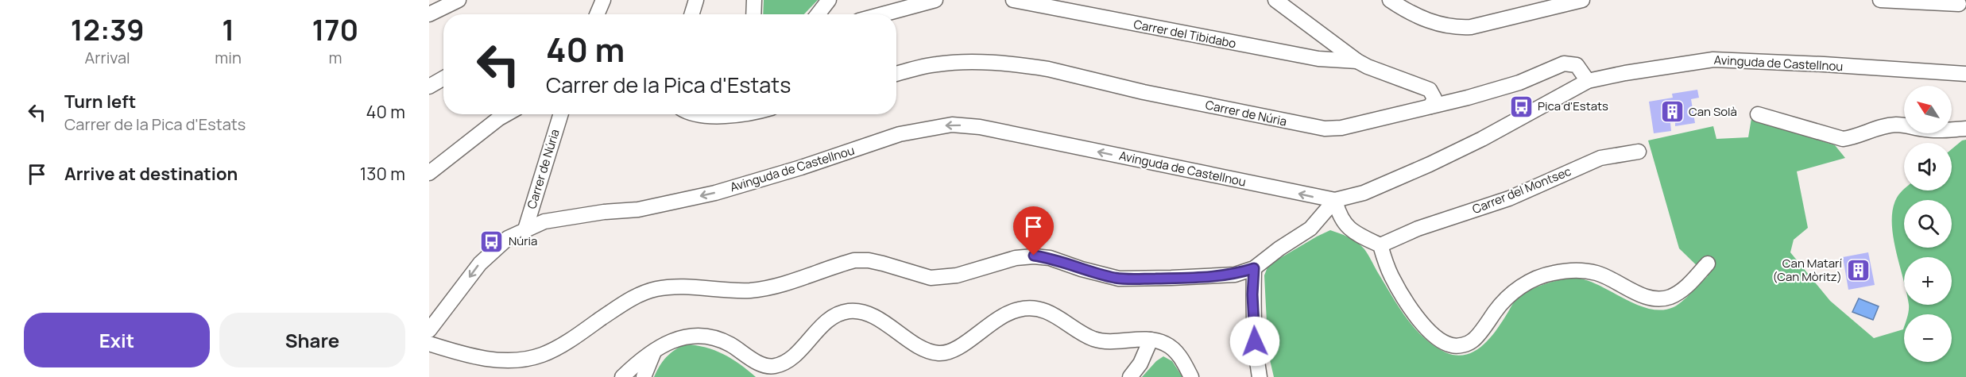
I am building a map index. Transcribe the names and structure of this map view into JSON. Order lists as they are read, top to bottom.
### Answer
{
  "streets": {
    "street": [
      "Carrer del Tibidabo",
      "Avinguda de Castellnou",
      "Carrer de Núria",
      "Carrer del Montsec"
    ]
  },
  "crossings": [
    ["Avinguda de Castellnou", "Carrer de Núria"]
  ],
  "places": {
    "bus stop": ["Pica d'Estats", "Núria"],
    "building": ["Can Solà", "Can Matarí (Can Mòritz)"]
  },
  "north": "top left",
  "page": {
    "eta": [
      "12:39",
      "Arrival",
      "1",
      "min",
      "170",
      "m"
    ],
    "turn": ["40 m", "Carrer de la Pica d'Estats"],
    "list": [
      {
        "name": "Turn left",
        "note": "Carrer de la Pica d'Estats",
        "value": "40 m"
      },
      {
        "name": "Arrive at destination",
        "value": "130 m"
      }
    ],
    "map_buttons": ["+", "−"],
    "buttons": ["Exit", "Share"]
  }
}
